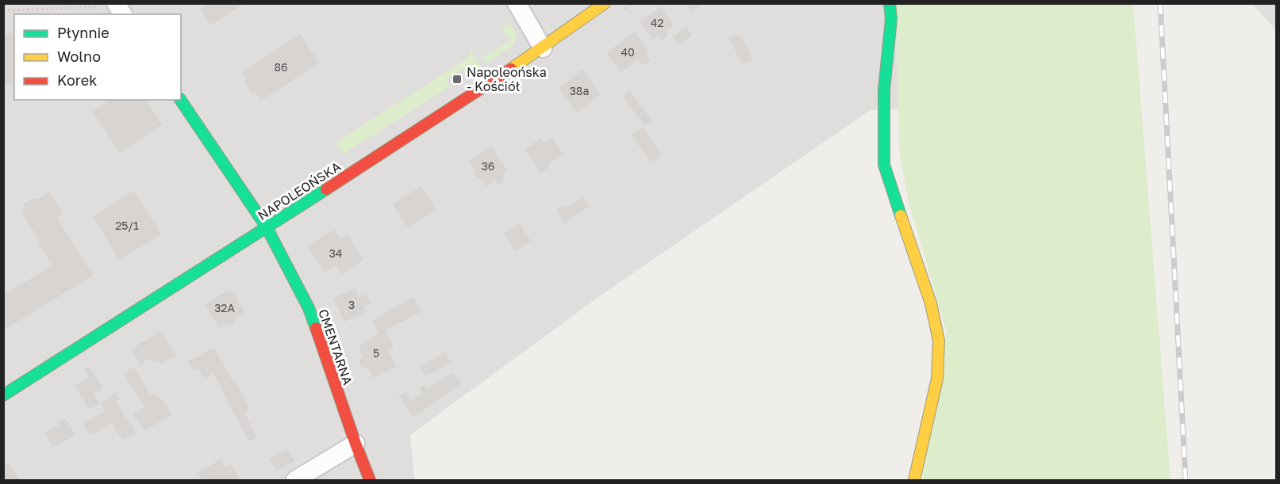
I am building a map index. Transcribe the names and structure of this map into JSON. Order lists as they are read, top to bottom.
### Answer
{
  "streets": {
    "street": ["NAPOLEOŃSKA", "CMENTARNA"]
  },
  "crossings": [
    ["NAPOLEOŃSKA", "CMENTARNA"]
  ],
  "places": {
    "transit": ["Napoleońska - Kościół"]
  },
  "house_numbers": [
    "42",
    "40",
    "86",
    "38a",
    "36",
    "25/1",
    "34",
    "3",
    "32A",
    "5"
  ],
  "legend": ["Płynnie", "Wolno", "Korek"]
}
